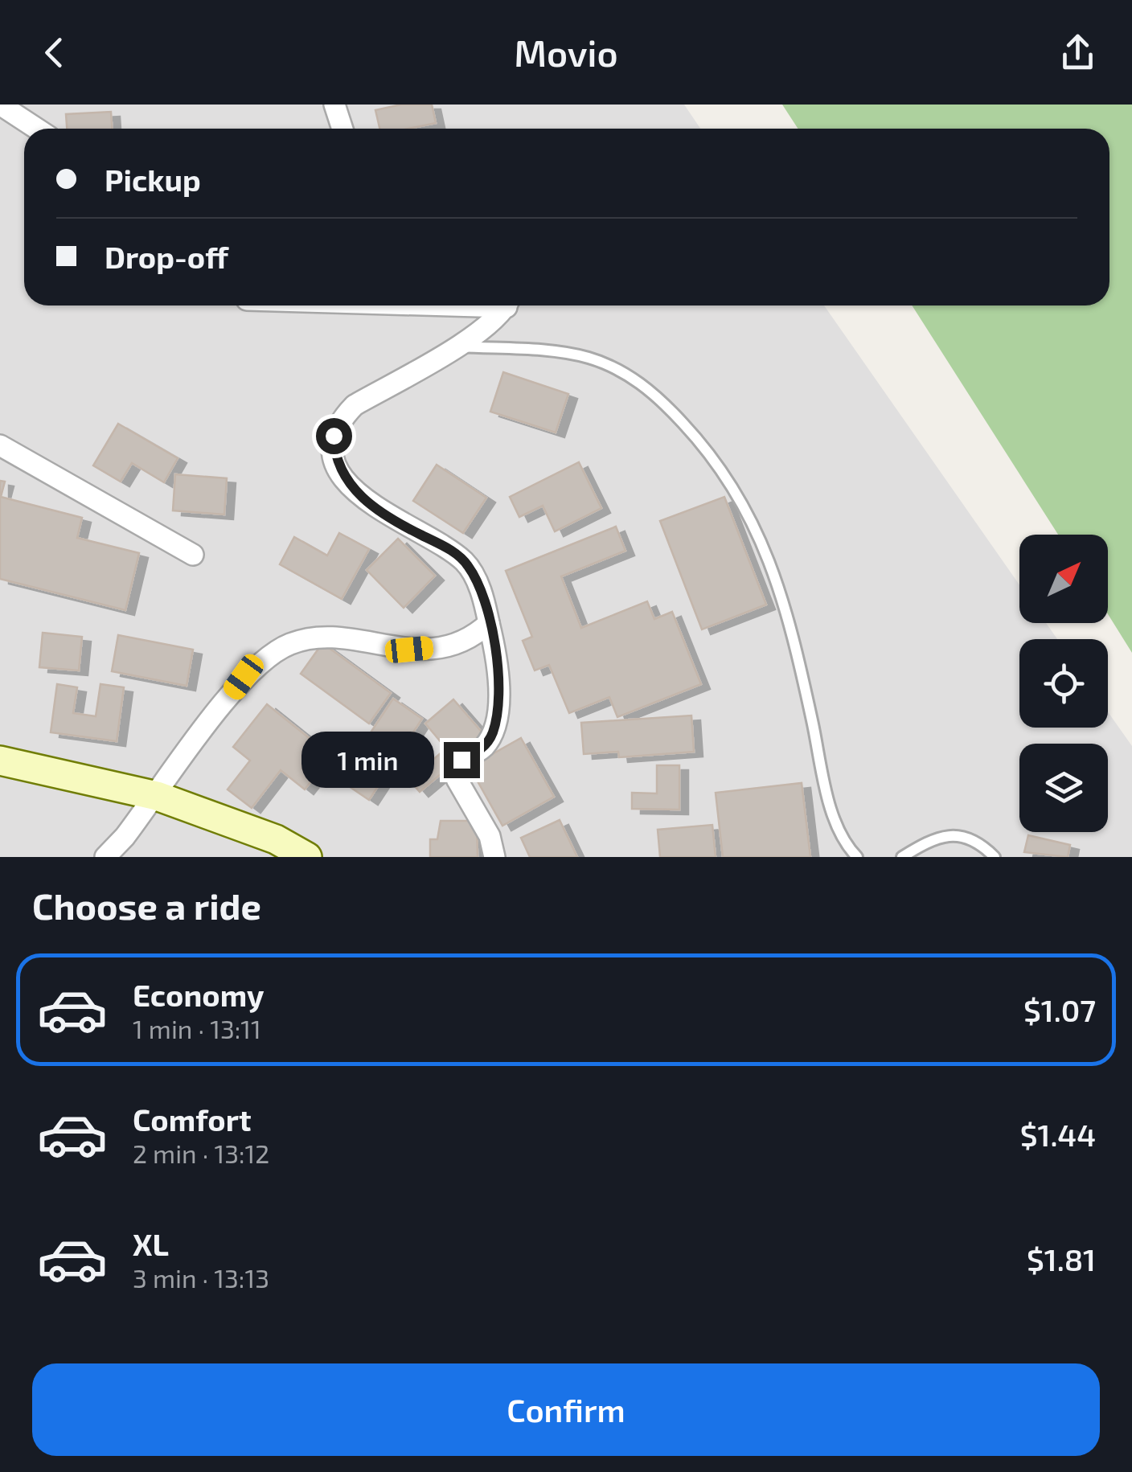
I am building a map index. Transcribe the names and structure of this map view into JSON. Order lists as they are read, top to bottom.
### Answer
{
  "north": "top right",
  "page": {
    "header": "Movio",
    "banner": ["Pickup", "Drop-off"],
    "bubble": "1 min",
    "heading": "Choose a ride",
    "list": [
      {
        "name": "Economy",
        "note": "1 min · 13:11",
        "value": "$1.07"
      },
      {
        "name": "Comfort",
        "note": "2 min · 13:12",
        "value": "$1.44"
      },
      {
        "name": "XL",
        "note": "3 min · 13:13",
        "value": "$1.81"
      }
    ],
    "buttons": "Confirm"
  }
}
